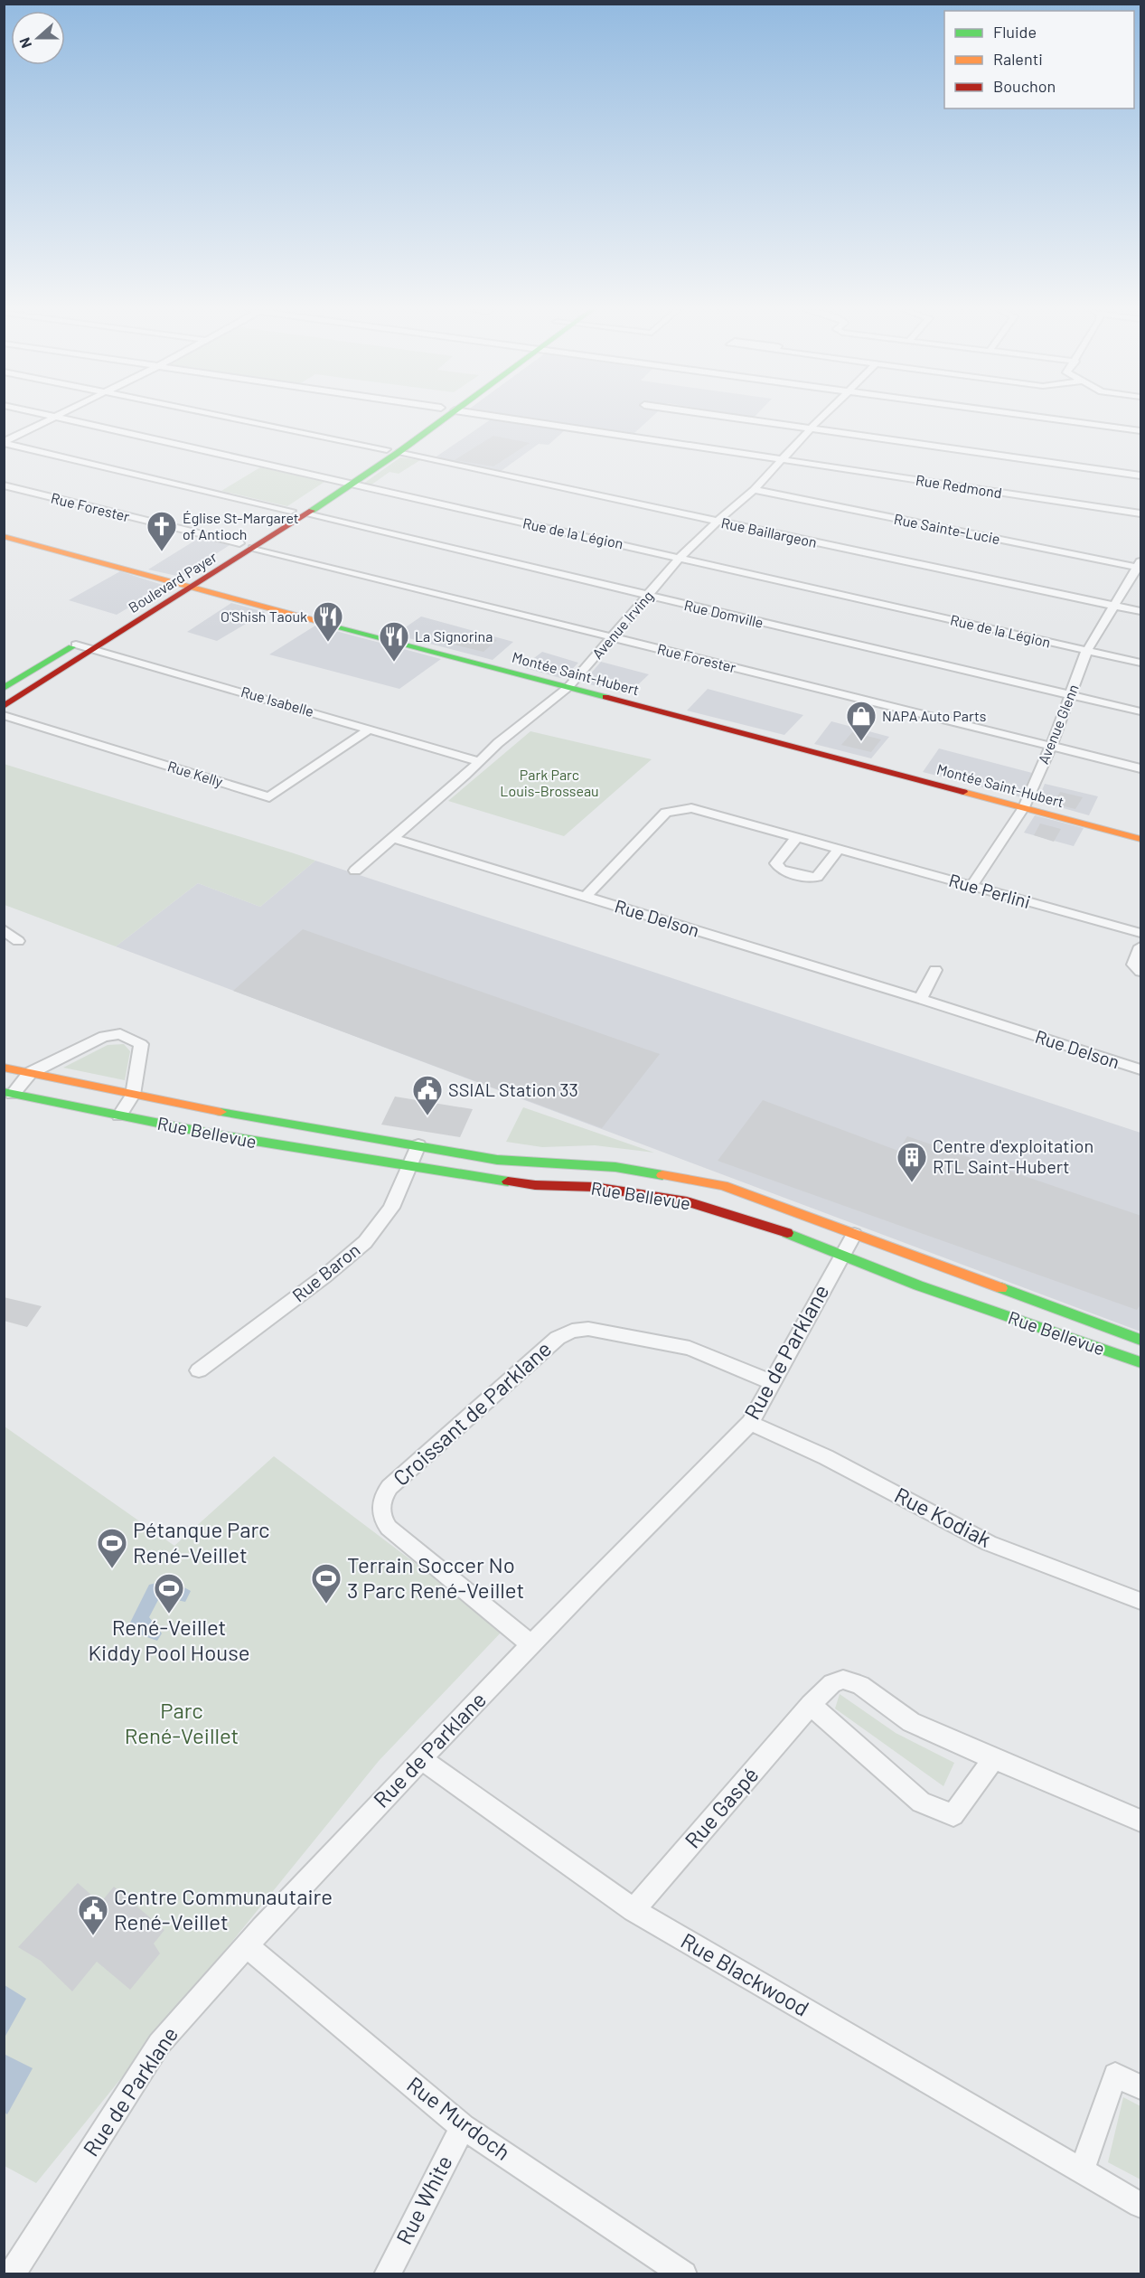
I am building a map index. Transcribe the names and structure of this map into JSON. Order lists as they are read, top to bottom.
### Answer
{
  "streets": {
    "street": [
      "Rue Redmond",
      "Rue Forester",
      "Rue Sainte-Lucie",
      "Rue Baillargeon",
      "Rue de la Légion",
      "Boulevard Payer",
      "Rue Domville",
      "Avenue Irving",
      "Montée Saint-Hubert",
      "Rue Isabelle",
      "Avenue Glenn",
      "Rue Kelly",
      "Rue Perlini",
      "Rue Delson",
      "Rue Bellevue",
      "Rue Baron",
      "Rue de Parklane",
      "Croissant de Parklane",
      "Rue Kodiak",
      "Rue Gaspé",
      "Rue Blackwood",
      "Rue Murdoch",
      "Rue White"
    ]
  },
  "crossings": [
    ["Rue Redmond", "Avenue Irving"],
    ["Rue Forester", "Boulevard Payer"],
    ["Rue Forester", "Avenue Irving"],
    ["Rue Forester", "Avenue Glenn"],
    ["Rue Sainte-Lucie", "Avenue Irving"],
    ["Rue Sainte-Lucie", "Avenue Glenn"],
    ["Rue Baillargeon", "Boulevard Payer"],
    ["Rue Baillargeon", "Avenue Irving"],
    ["Rue Baillargeon", "Avenue Glenn"],
    ["Rue de la Légion", "Boulevard Payer"],
    ["Rue de la Légion", "Avenue Irving"],
    ["Rue de la Légion", "Avenue Glenn"],
    ["Boulevard Payer", "Rue Domville"],
    ["Boulevard Payer", "Montée Saint-Hubert"],
    ["Boulevard Payer", "Rue Isabelle"],
    ["Rue Domville", "Avenue Irving"],
    ["Rue Domville", "Avenue Glenn"],
    ["Avenue Irving", "Montée Saint-Hubert"],
    ["Avenue Irving", "Rue Isabelle"],
    ["Avenue Irving", "Rue Delson"],
    ["Montée Saint-Hubert", "Avenue Glenn"],
    ["Rue Isabelle", "Rue Kelly"],
    ["Avenue Glenn", "Rue Perlini"],
    ["Rue Perlini", "Rue Delson"],
    ["Rue Bellevue", "Rue Baron"],
    ["Rue Bellevue", "Rue de Parklane"],
    ["Rue de Parklane", "Croissant de Parklane"],
    ["Rue de Parklane", "Rue Kodiak"],
    ["Rue de Parklane", "Rue Blackwood"],
    ["Rue de Parklane", "Rue Murdoch"],
    ["Rue Gaspé", "Rue Blackwood"],
    ["Rue Murdoch", "Rue White"]
  ],
  "parks": ["Park Parc Louis-Brosseau", "Parc René-Veillet"],
  "places": {
    "church": ["Église St-Margaret of Antioch"],
    "restaurant": ["O'Shish Taouk", "La Signorina"],
    "shop": ["NAPA Auto Parts"],
    "public building": ["SSIAL Station 33", "Centre Communautaire René-Veillet"],
    "building": ["Centre d'exploitation RTL Saint-Hubert"],
    "sports": ["Pétanque Parc René-Veillet", "Terrain Soccer No 3 Parc René-Veillet", "René-Veillet Kiddy Pool House"]
  },
  "legend": ["Fluide", "Ralenti", "Bouchon"],
  "north": "left"
}
